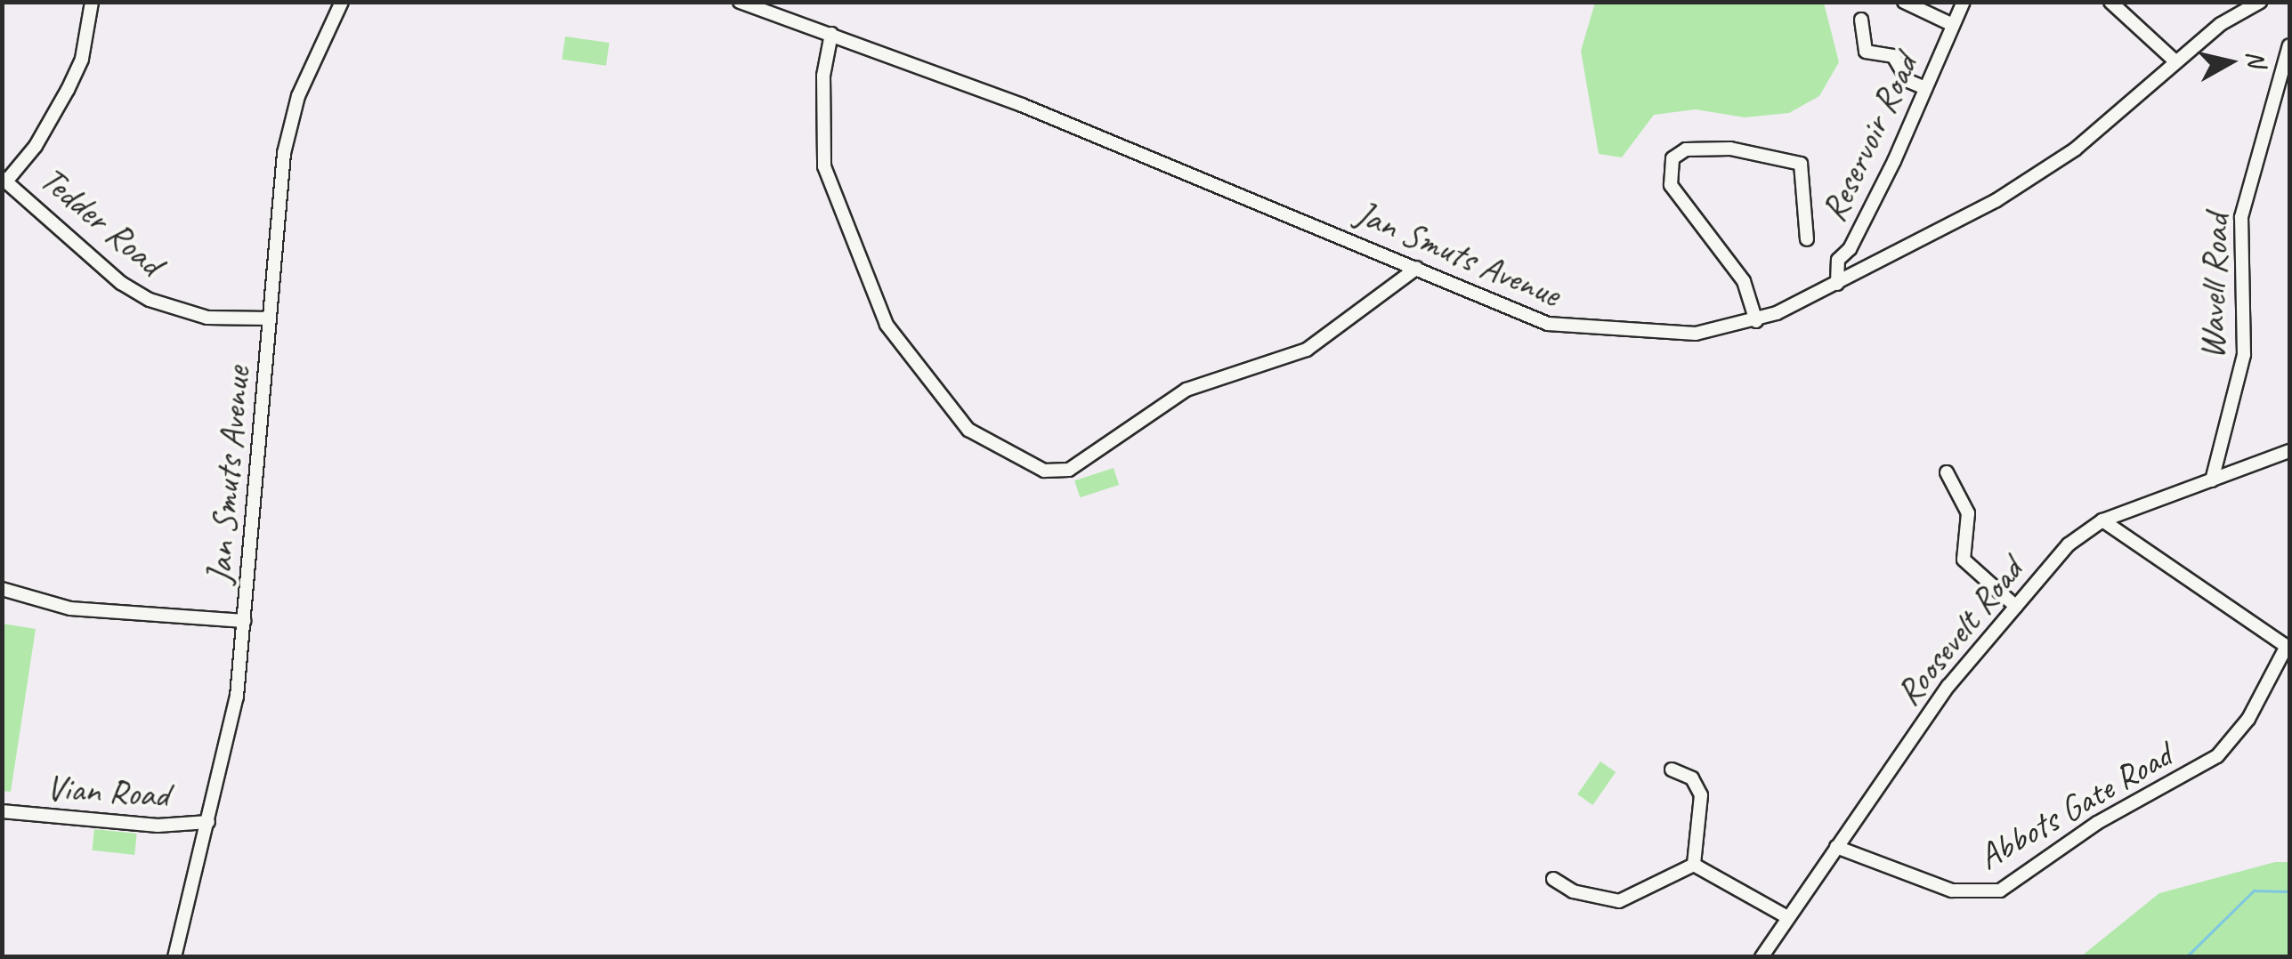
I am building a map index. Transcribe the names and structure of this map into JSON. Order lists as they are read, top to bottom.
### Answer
{
  "streets": {
    "street": [
      "Reservoir Road",
      "Tedder Road",
      "Jan Smuts Avenue",
      "Wavell Road",
      "Roosevelt Road",
      "Vian Road",
      "Abbots Gate Road"
    ]
  },
  "crossings": [
    ["Reservoir Road", "Jan Smuts Avenue"],
    ["Tedder Road", "Jan Smuts Avenue"],
    ["Jan Smuts Avenue", "Vian Road"],
    ["Wavell Road", "Roosevelt Road"],
    ["Roosevelt Road", "Abbots Gate Road"]
  ],
  "north": "right"
}
